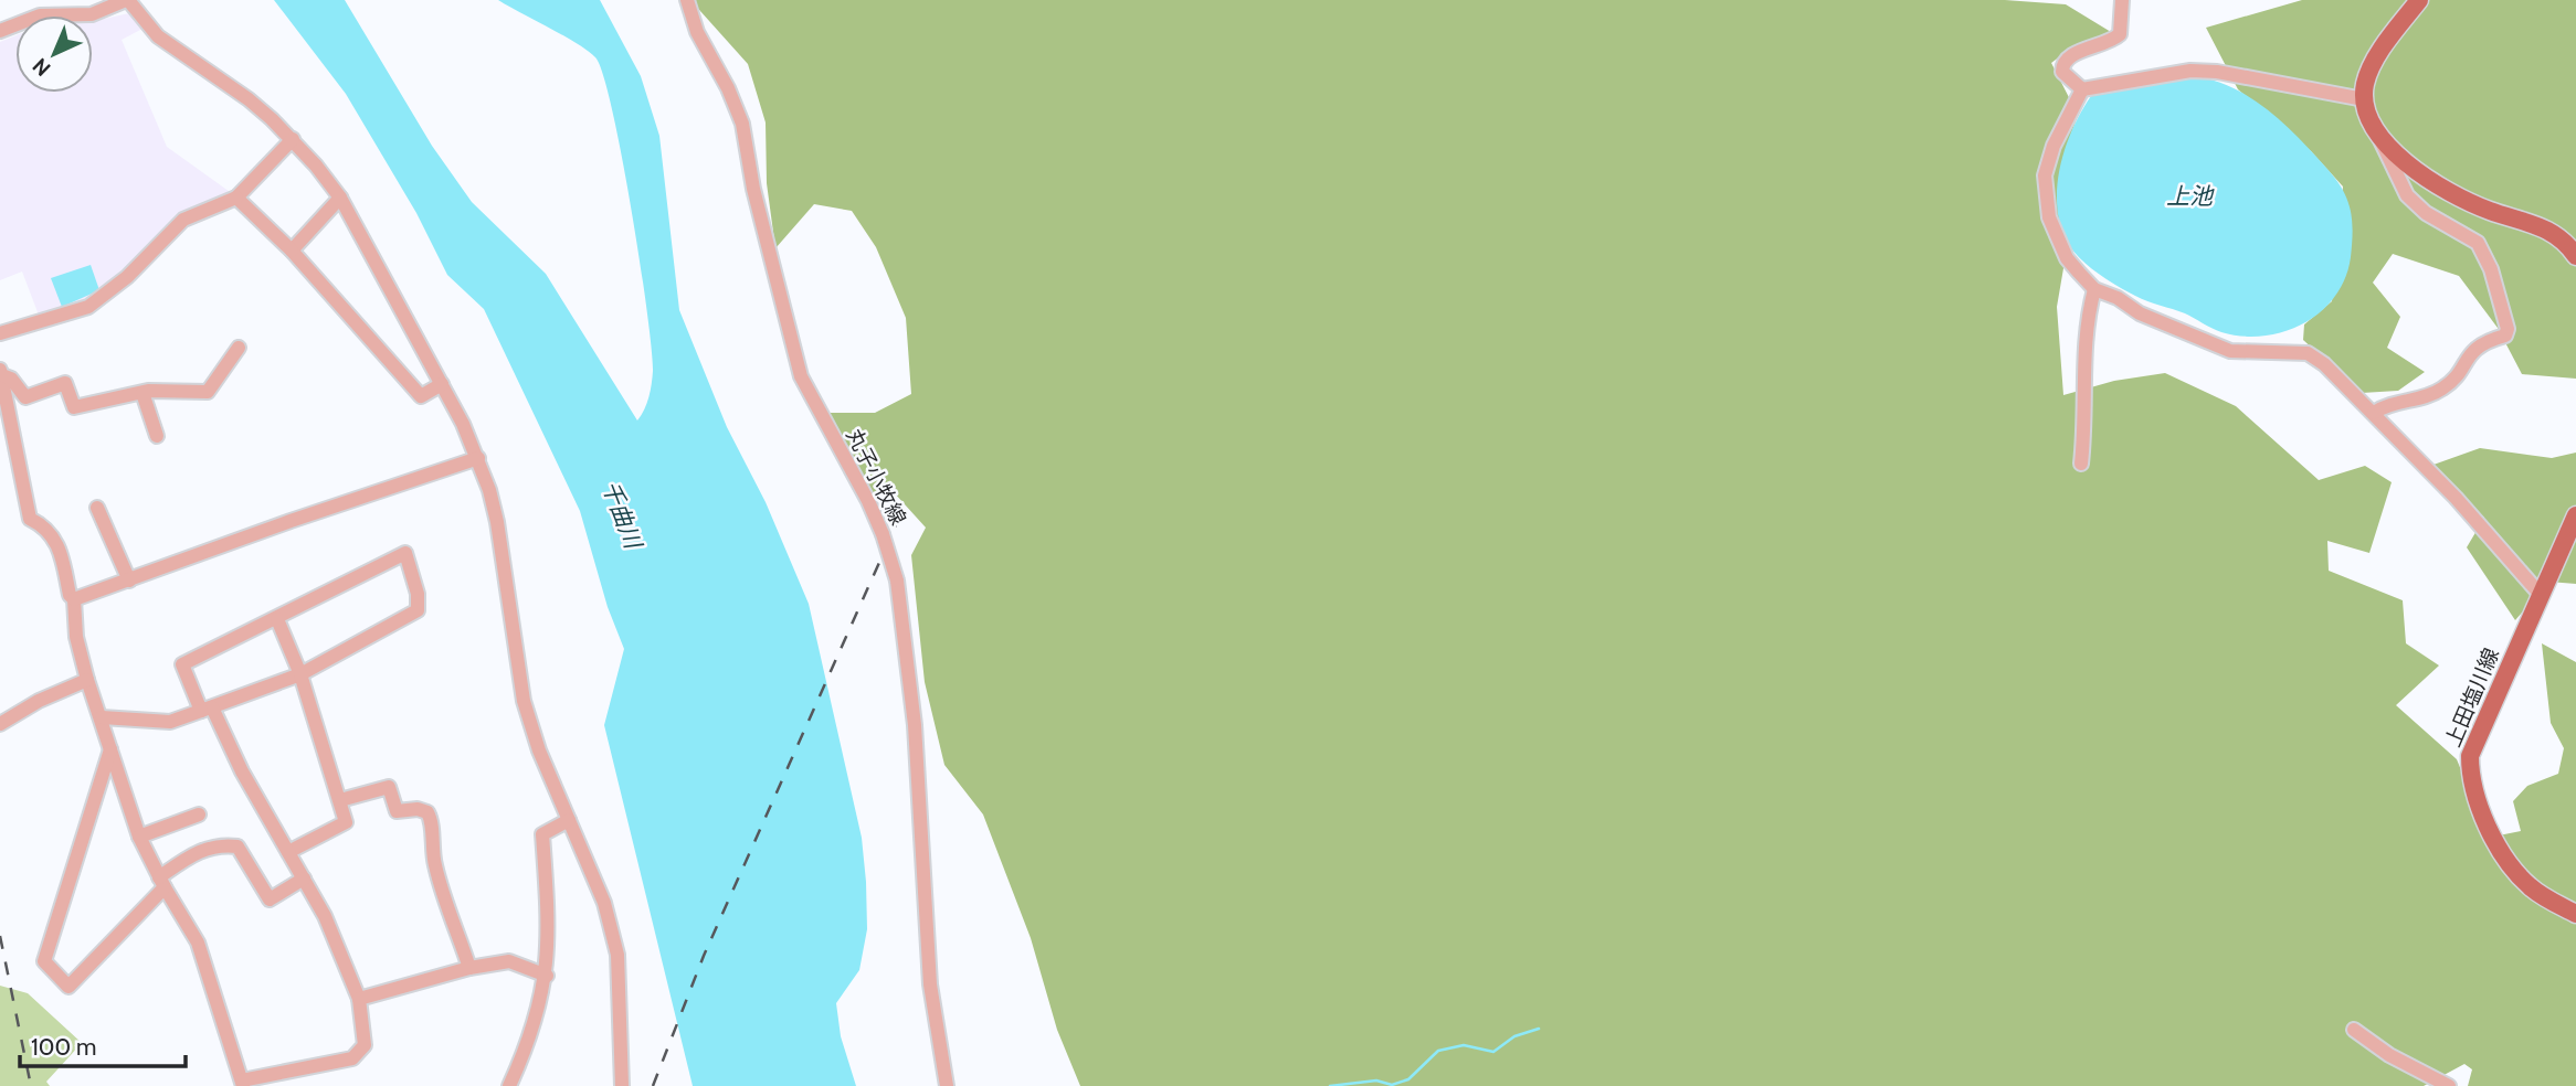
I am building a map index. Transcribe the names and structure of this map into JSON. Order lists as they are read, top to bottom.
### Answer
{
  "streets": {
    "main road": ["上田塩川線"],
    "street": ["丸子小牧線"]
  },
  "water": ["上池", "千曲川"],
  "scale_bar": "100 m",
  "north": "bottom left"
}
